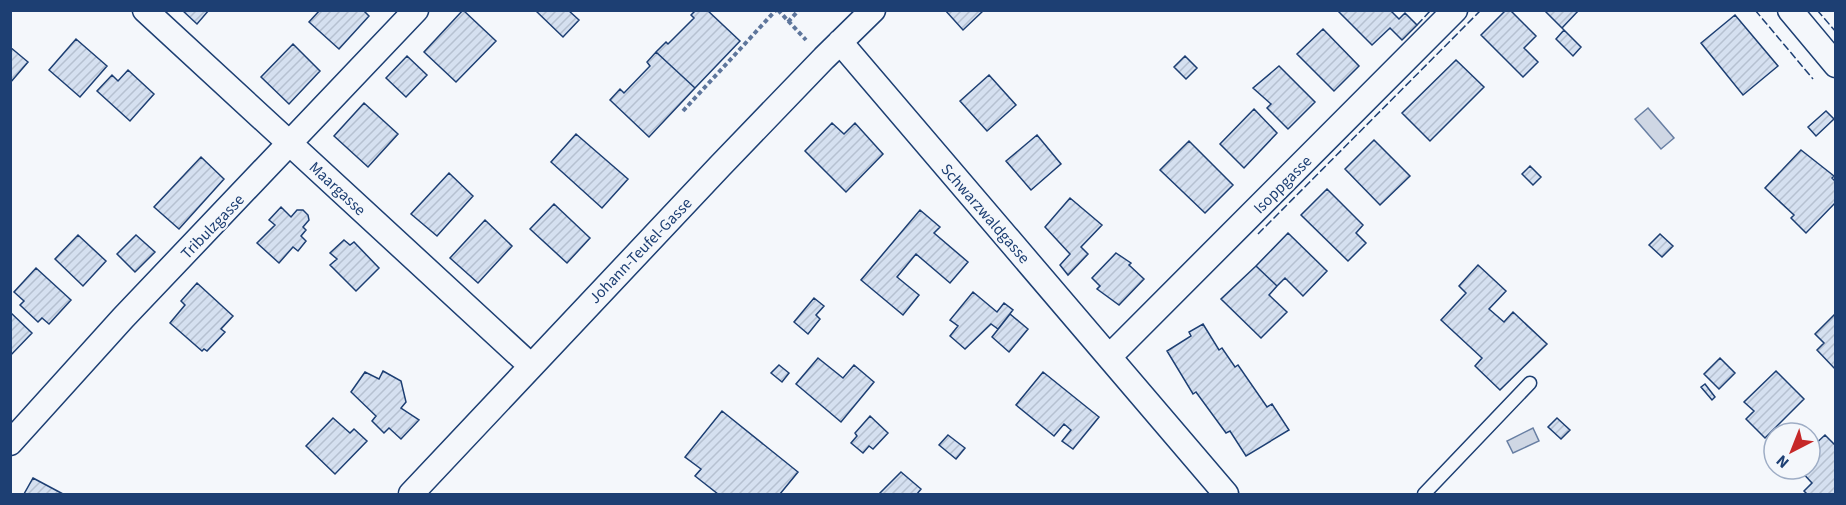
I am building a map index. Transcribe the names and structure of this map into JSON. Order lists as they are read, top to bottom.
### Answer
{
  "streets": {
    "street": [
      "Isoppgasse",
      "Maargasse",
      "Schwarzwaldgasse",
      "Tribulzgasse",
      "Johann-Teufel-Gasse"
    ]
  },
  "crossings": [
    ["Isoppgasse", "Schwarzwaldgasse"],
    ["Maargasse", "Tribulzgasse"],
    ["Maargasse", "Johann-Teufel-Gasse"],
    ["Schwarzwaldgasse", "Johann-Teufel-Gasse"]
  ],
  "north": "bottom left"
}
